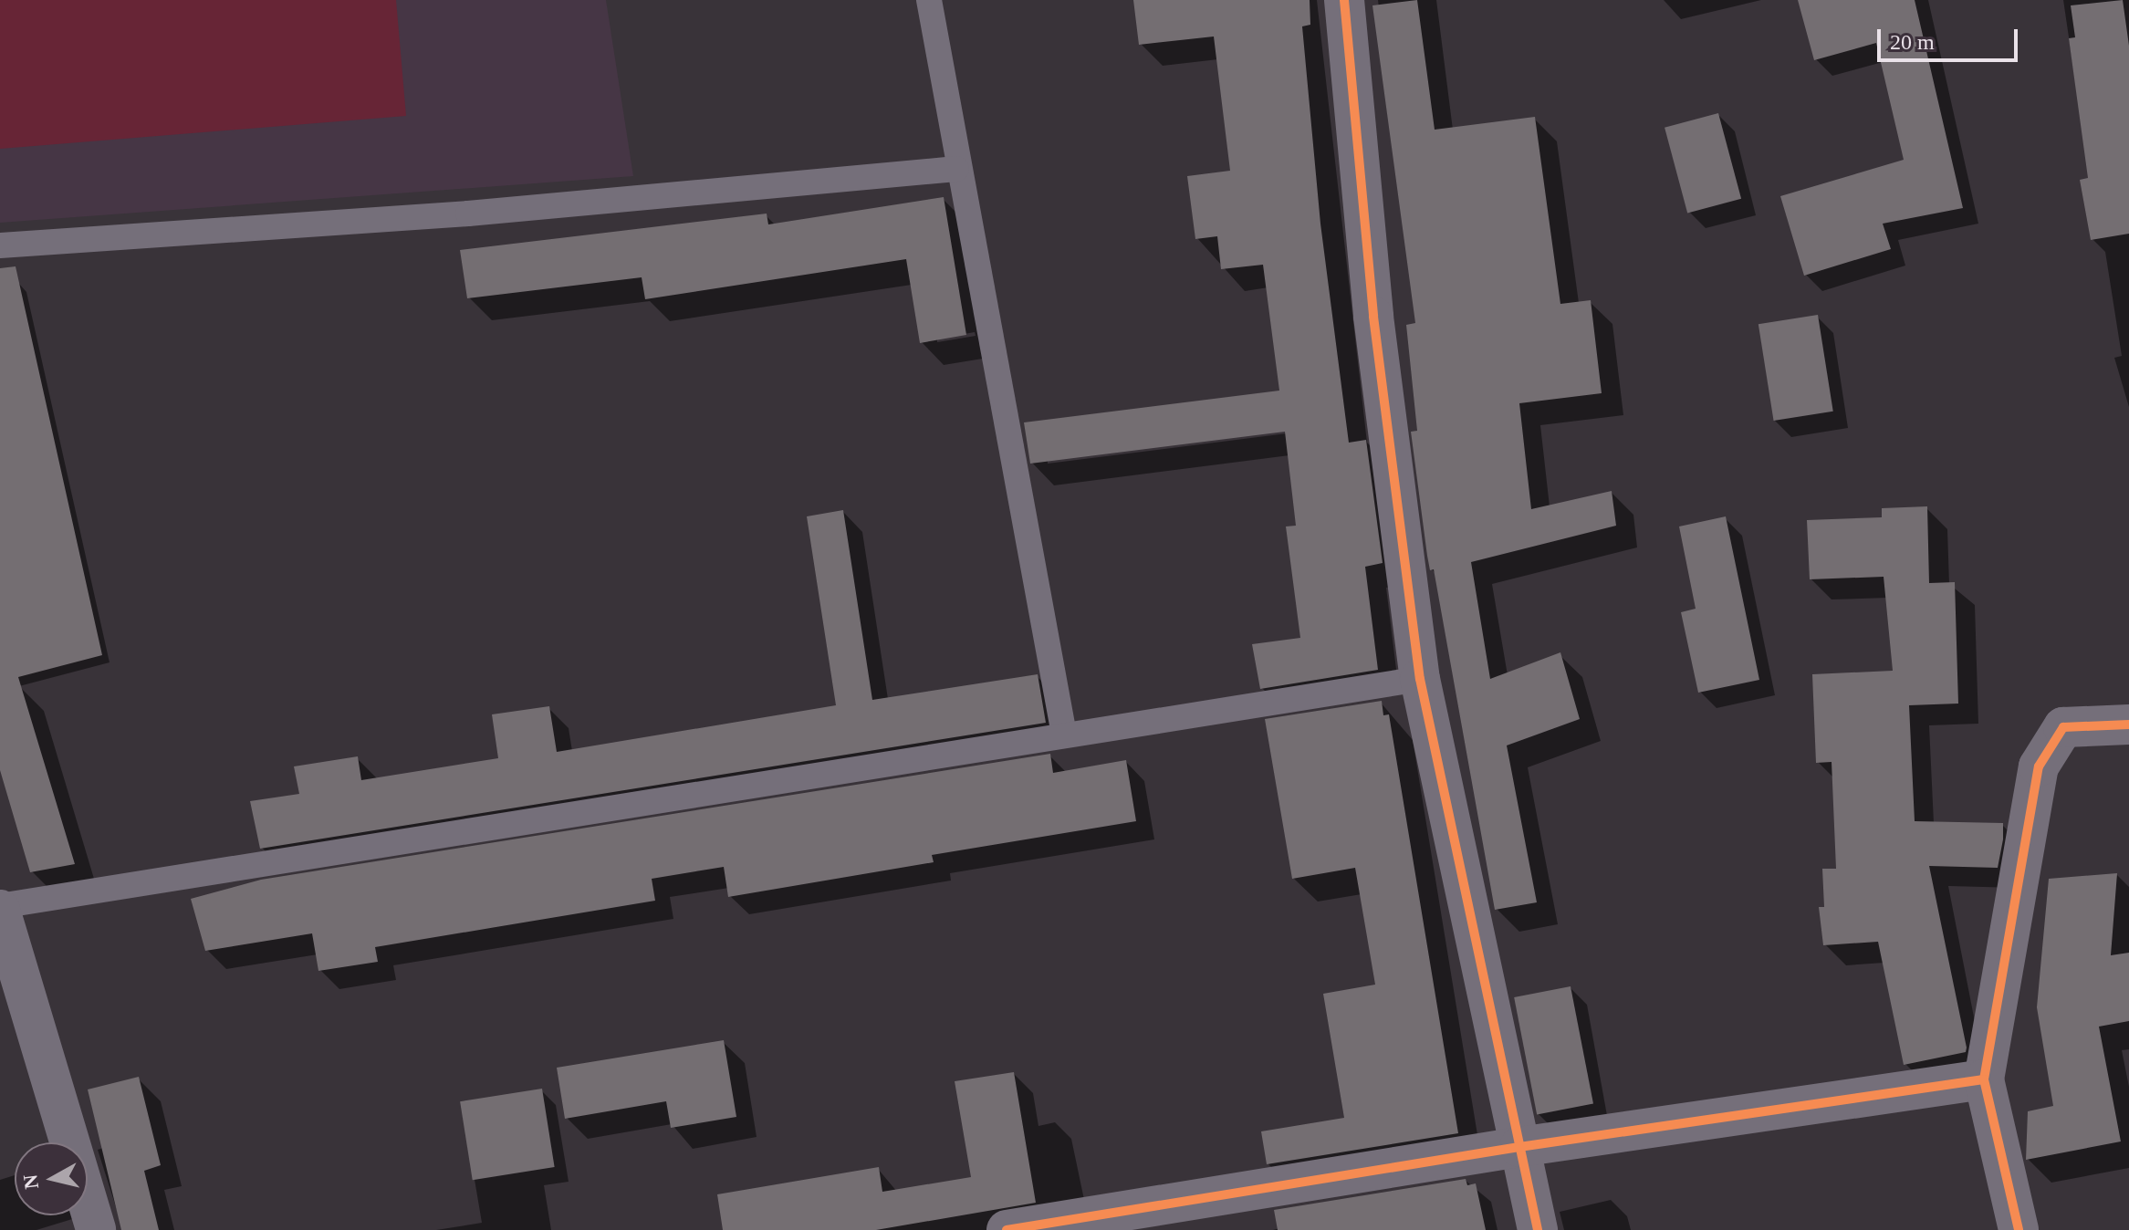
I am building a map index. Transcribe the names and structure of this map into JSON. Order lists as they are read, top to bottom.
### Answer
{
  "scale_bar": "20 m",
  "north": "left"
}
